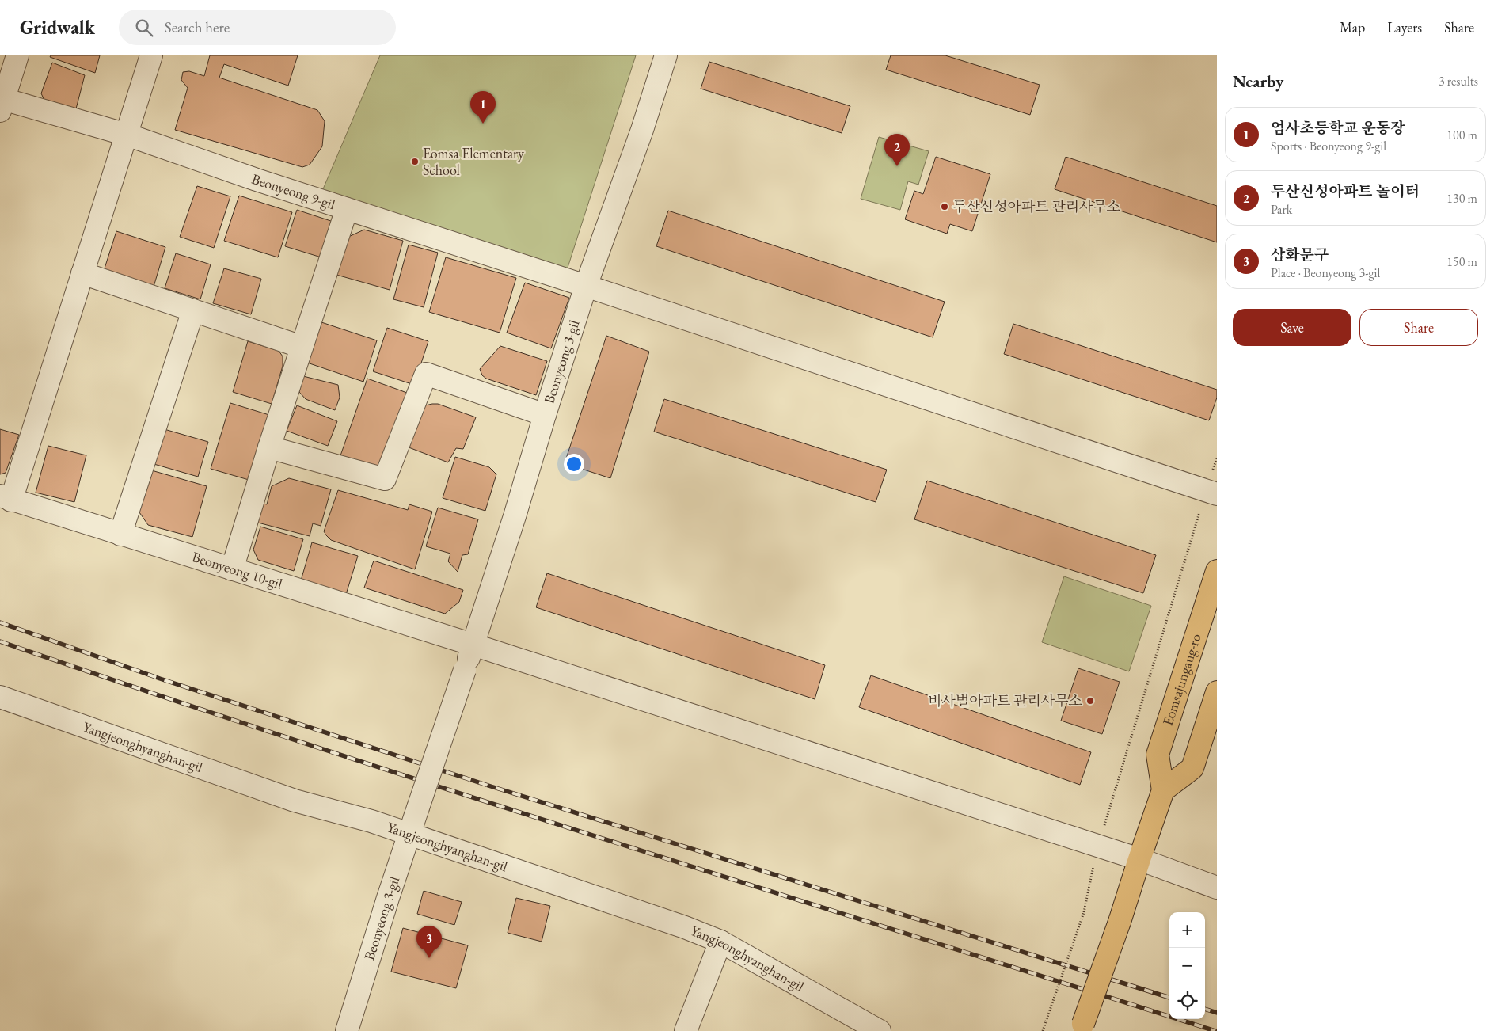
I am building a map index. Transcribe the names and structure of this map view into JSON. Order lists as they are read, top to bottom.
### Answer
{
  "streets": {
    "main road": ["Eomsajungang-ro"],
    "street": [
      "Beonyeong 9-gil",
      "Beonyeong 3-gil",
      "Beonyeong 10-gil",
      "Yangjeonghyanghan-gil"
    ]
  },
  "crossings": [
    ["Beonyeong 9-gil", "Beonyeong 3-gil"],
    ["Beonyeong 3-gil", "Beonyeong 10-gil"],
    ["Beonyeong 3-gil", "Yangjeonghyanghan-gil"],
    ["Beonyeong 10-gil", "Eomsajungang-ro"]
  ],
  "places": ["Eomsa Elementary School", "두산신성아파트 관리사무소", "비사벌아파트 관리사무소"],
  "page": {
    "header": "Gridwalk",
    "search": "Search here",
    "nav": ["Map", "Layers", "Share"],
    "heading": ["Nearby", "3 results"],
    "pins": ["1", "2", "3"],
    "list": [
      {
        "mark": "1",
        "name": "엄사초등학교 운동장",
        "note": "Sports · Beonyeong 9-gil",
        "value": "100 m"
      },
      {
        "mark": "2",
        "name": "두산신성아파트 놀이터",
        "note": "Park",
        "value": "130 m"
      },
      {
        "mark": "3",
        "name": "삼화문구",
        "note": "Place · Beonyeong 3-gil",
        "value": "150 m"
      }
    ],
    "buttons": ["Save", "Share"],
    "map_buttons": ["+", "−"]
  }
}
